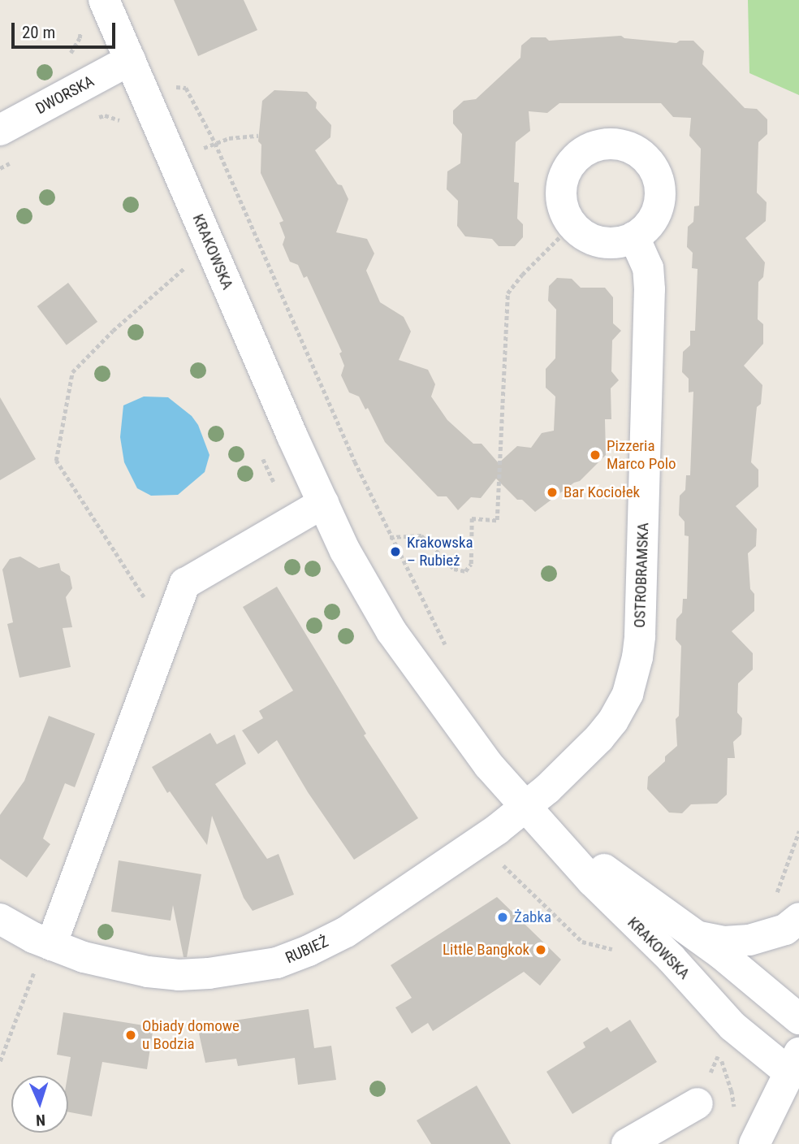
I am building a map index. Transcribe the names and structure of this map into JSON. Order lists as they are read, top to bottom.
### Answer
{
  "streets": {
    "street": [
      "DWORSKA",
      "KRAKOWSKA",
      "OSTROBRAMSKA",
      "RUBIEŻ"
    ]
  },
  "crossings": [
    ["DWORSKA", "KRAKOWSKA"],
    ["KRAKOWSKA", "OSTROBRAMSKA"],
    ["KRAKOWSKA", "RUBIEŻ"],
    ["OSTROBRAMSKA", "RUBIEŻ"]
  ],
  "places": [
    "Pizzeria Marco Polo",
    "Bar Kociołek",
    "Krakowska – Rubież",
    "Żabka",
    "Little Bangkok",
    "Obiady domowe u Bodzia"
  ],
  "scale_bar": "20 m",
  "north": "bottom"
}
